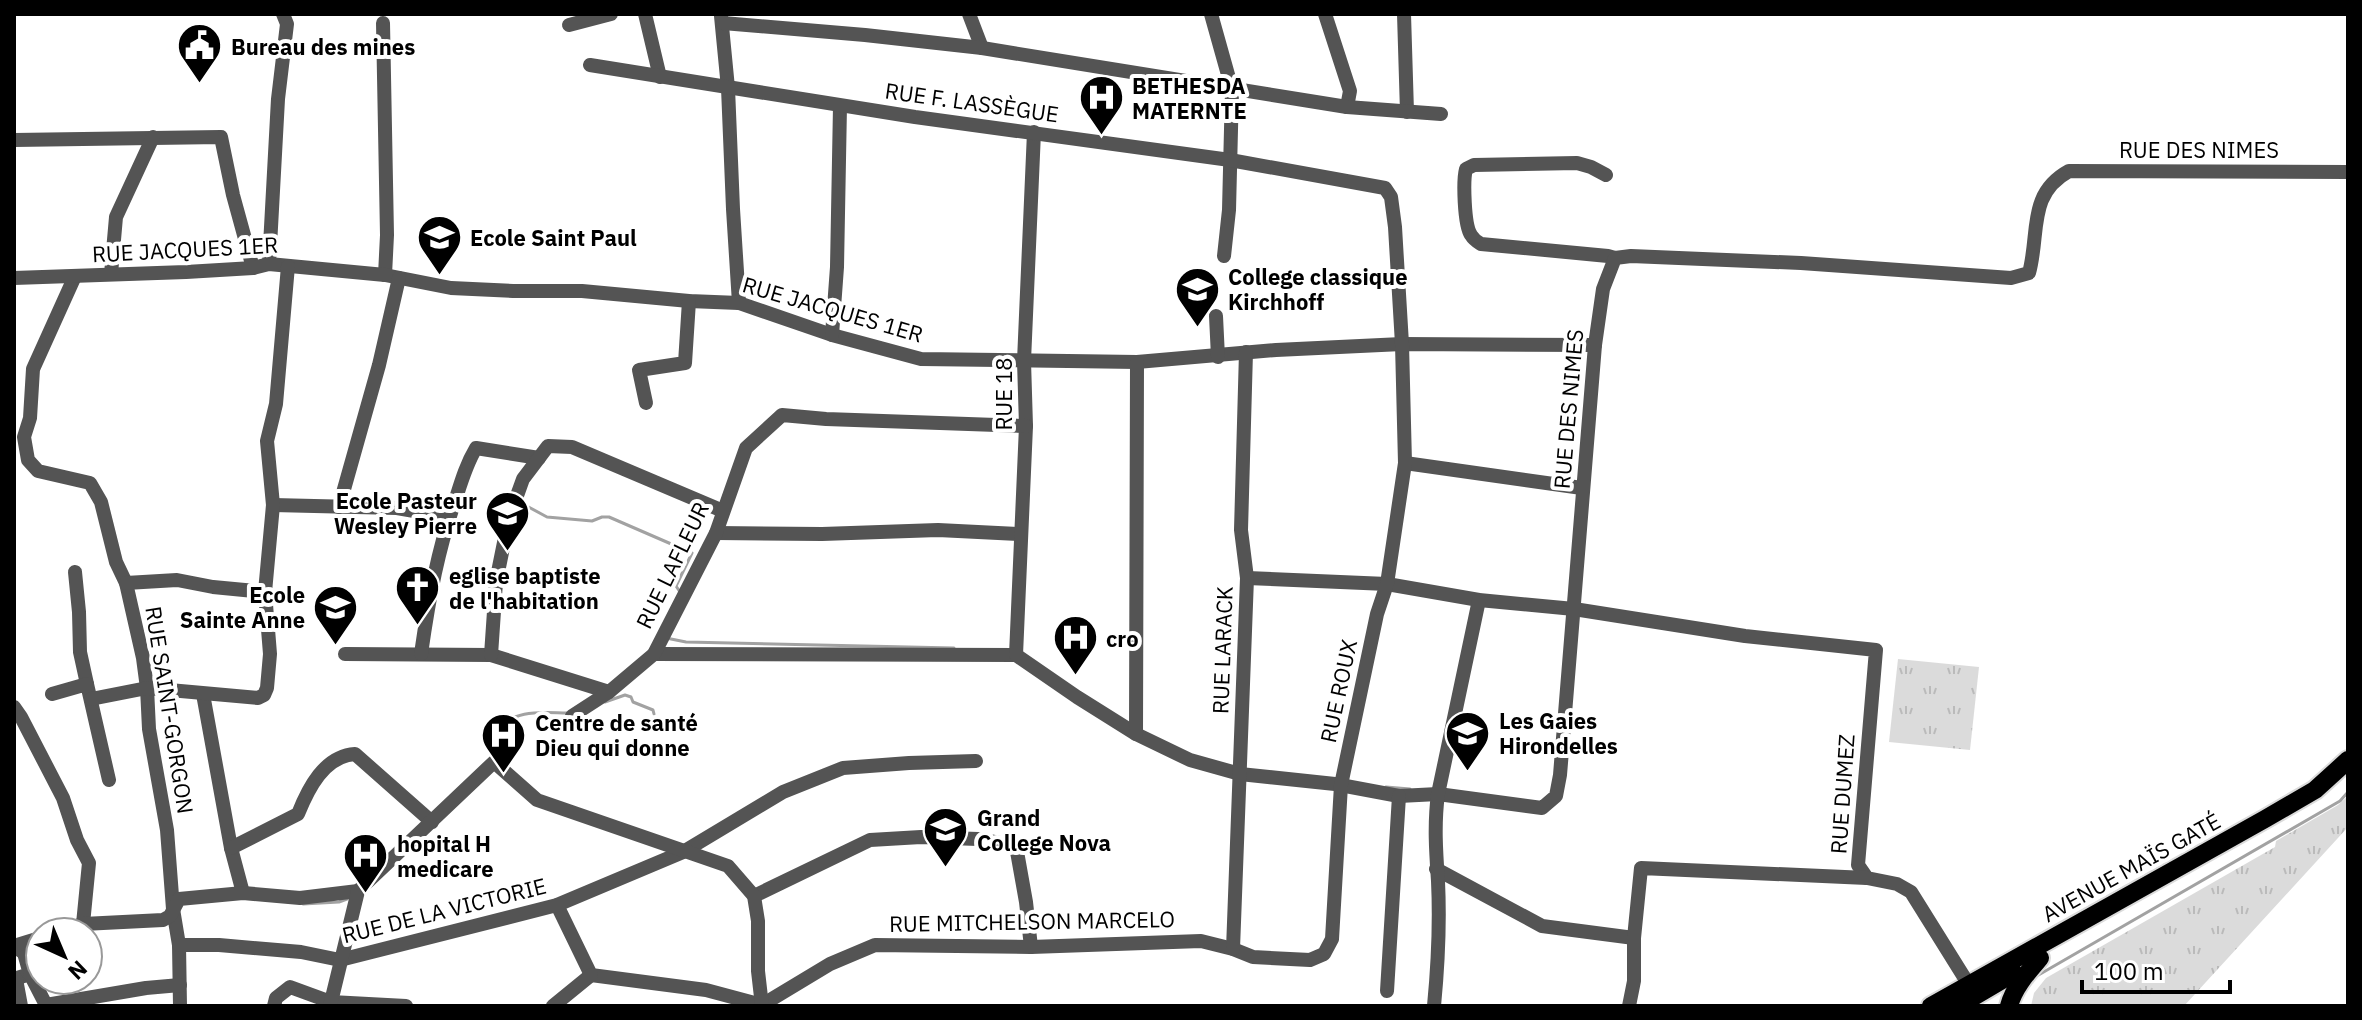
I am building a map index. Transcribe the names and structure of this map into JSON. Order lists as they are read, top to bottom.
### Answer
{
  "streets": {
    "main road": ["AVENUE MAÏS GATÉ"],
    "street": [
      "RUE F. LASSÈGUE",
      "RUE DES NIMES",
      "RUE JACQUES 1ER",
      "RUE 18",
      "RUE LAFLEUR",
      "RUE LARACK",
      "RUE ROUX",
      "RUE SAINT-GORGON",
      "RUE DUMEZ",
      "RUE DE LA VICTORIE",
      "RUE MITCHELSON MARCELO"
    ]
  },
  "crossings": [
    ["RUE F. LASSÈGUE", "RUE JACQUES 1ER"],
    ["RUE F. LASSÈGUE", "RUE 18"],
    ["RUE F. LASSÈGUE", "RUE ROUX"],
    ["RUE DES NIMES", "RUE JACQUES 1ER"],
    ["RUE DES NIMES", "RUE 18"],
    ["RUE DES NIMES", "RUE LARACK"],
    ["RUE DES NIMES", "RUE ROUX"],
    ["RUE DES NIMES", "RUE DUMEZ"],
    ["RUE JACQUES 1ER", "RUE 18"],
    ["RUE JACQUES 1ER", "RUE LARACK"],
    ["RUE JACQUES 1ER", "RUE ROUX"],
    ["RUE JACQUES 1ER", "RUE SAINT-GORGON"],
    ["RUE 18", "RUE LAFLEUR"],
    ["RUE LARACK", "RUE ROUX"],
    ["RUE LARACK", "RUE MITCHELSON MARCELO"],
    ["RUE ROUX", "RUE MITCHELSON MARCELO"],
    ["RUE SAINT-GORGON", "RUE DE LA VICTORIE"],
    ["RUE DUMEZ", "AVENUE MAÏS GATÉ"]
  ],
  "places": {
    "public building": ["Bureau des mines"],
    "hospital": [
      "BETHESDA MATERNTE",
      "cro",
      "Centre de santé Dieu qui donne",
      "hopital H medicare"
    ],
    "school or university": [
      "Ecole Saint Paul",
      "College classique Kirchhoff",
      "Ecole Pasteur Wesley Pierre",
      "Ecole Sainte Anne",
      "Les Gaies Hirondelles",
      "Grand College Nova"
    ],
    "church": ["eglise baptiste de l'habitation"]
  },
  "scale_bar": "100 m",
  "north": "bottom right"
}
